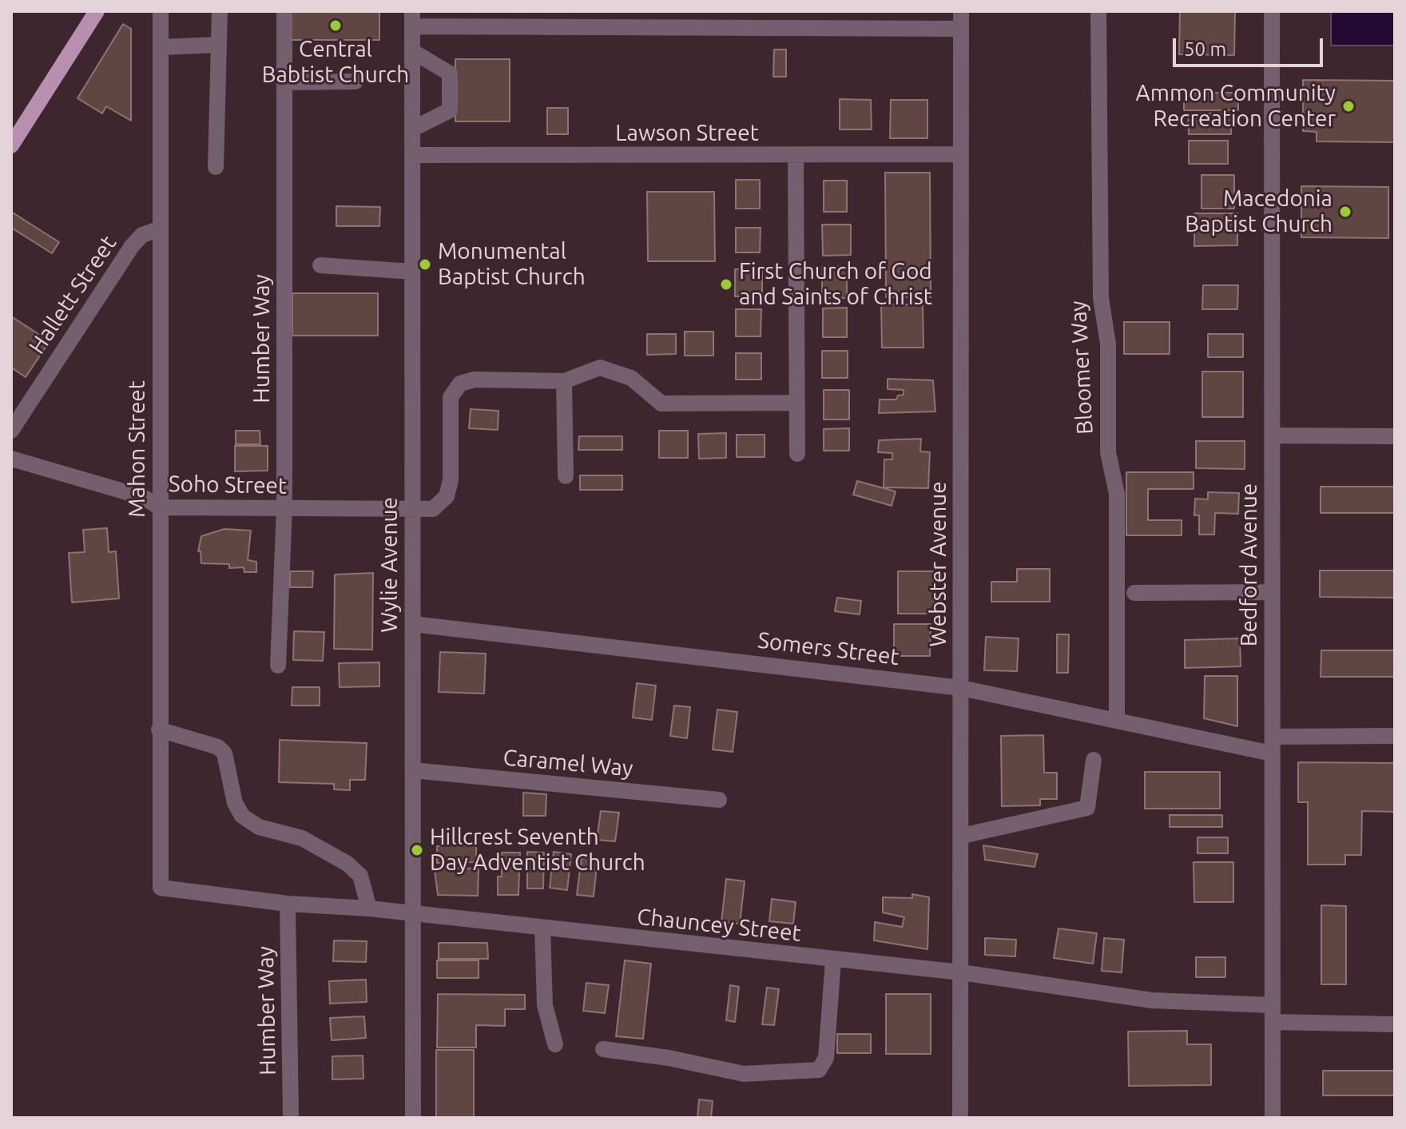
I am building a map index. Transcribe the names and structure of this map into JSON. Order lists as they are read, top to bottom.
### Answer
{
  "streets": {
    "street": [
      "Lawson Street",
      "Hallett Street",
      "Humber Way",
      "Bloomer Way",
      "Mahon Street",
      "Soho Street",
      "Webster Avenue",
      "Wylie Avenue",
      "Bedford Avenue",
      "Somers Street",
      "Caramel Way",
      "Chauncey Street"
    ]
  },
  "crossings": [
    ["Lawson Street", "Webster Avenue"],
    ["Lawson Street", "Wylie Avenue"],
    ["Hallett Street", "Mahon Street"],
    ["Humber Way", "Soho Street"],
    ["Humber Way", "Chauncey Street"],
    ["Bloomer Way", "Somers Street"],
    ["Mahon Street", "Soho Street"],
    ["Mahon Street", "Chauncey Street"],
    ["Soho Street", "Wylie Avenue"],
    ["Webster Avenue", "Somers Street"],
    ["Webster Avenue", "Chauncey Street"],
    ["Wylie Avenue", "Somers Street"],
    ["Wylie Avenue", "Caramel Way"],
    ["Wylie Avenue", "Chauncey Street"],
    ["Bedford Avenue", "Somers Street"],
    ["Bedford Avenue", "Chauncey Street"]
  ],
  "places": [
    "Central Babtist Church",
    "Ammon Community Recreation Center",
    "Macedonia Baptist Church",
    "Monumental Baptist Church",
    "First Church of God and Saints of Christ",
    "Hillcrest Seventh Day Adventist Church"
  ],
  "scale_bar": "50 m"
}
